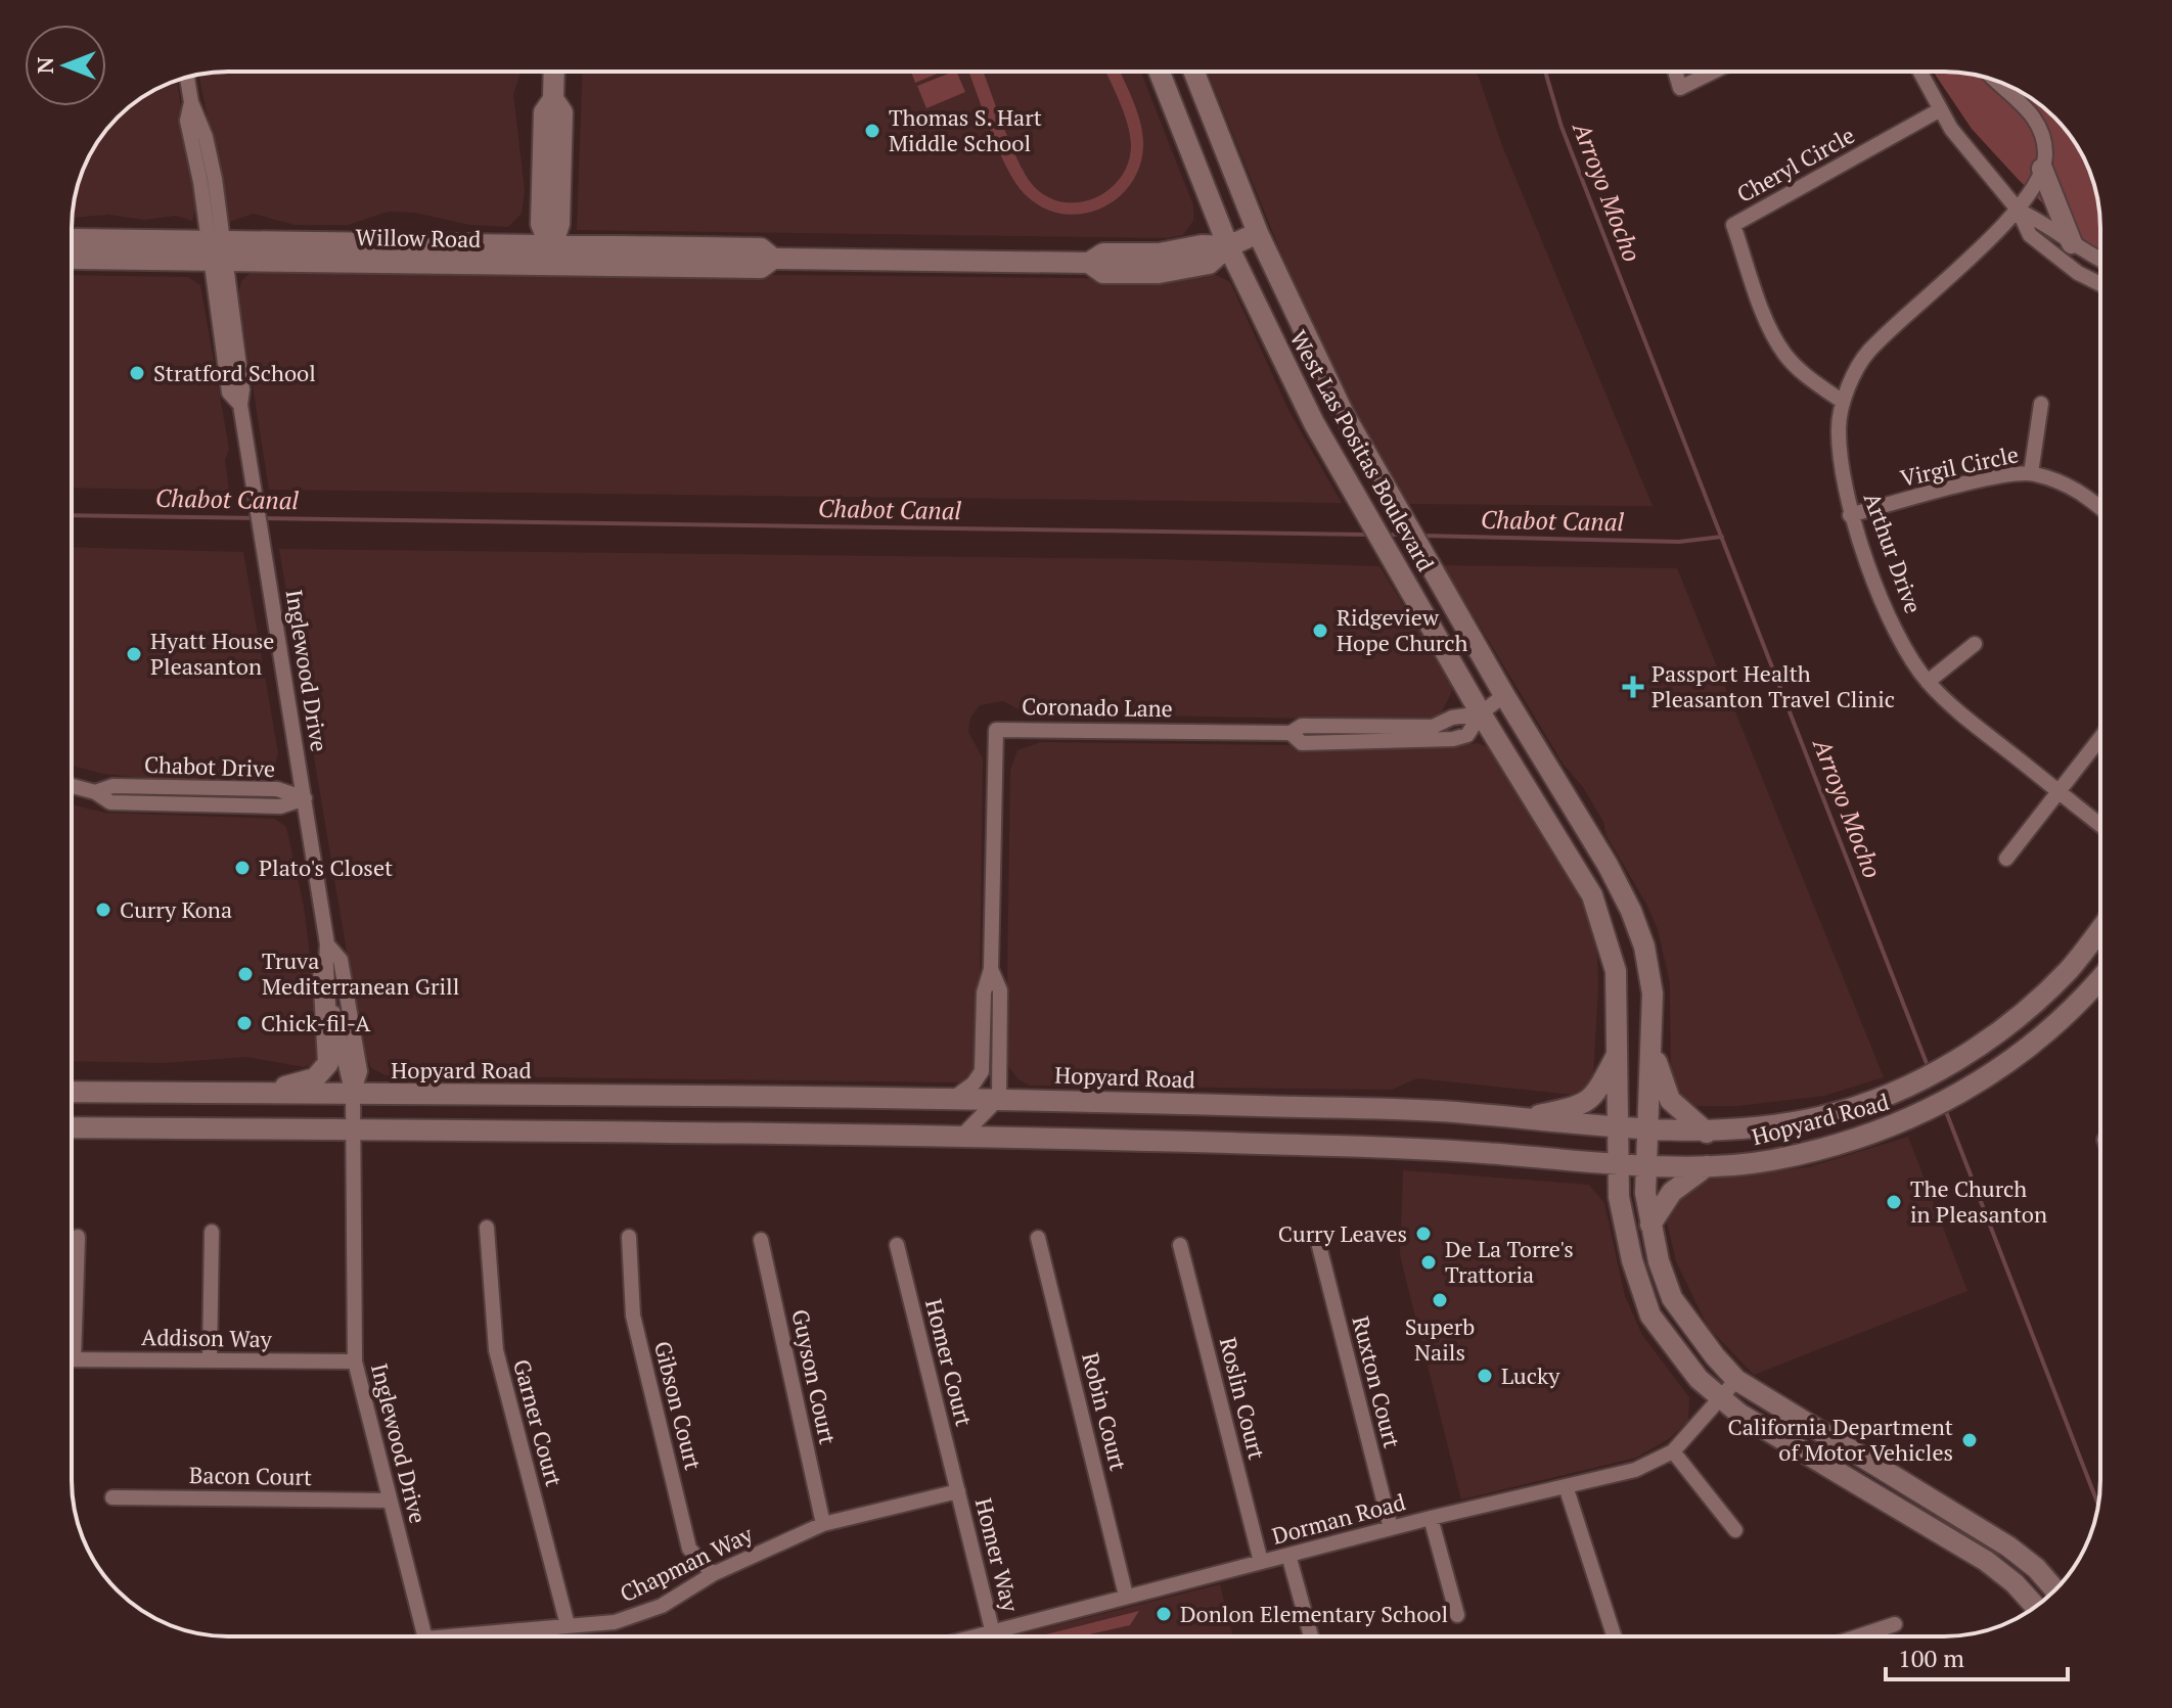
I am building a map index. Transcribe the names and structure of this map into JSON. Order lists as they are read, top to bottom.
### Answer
{
  "streets": {
    "main road": ["Willow Road", "West Las Positas Boulevard", "Hopyard Road"],
    "street": [
      "Cheryl Circle",
      "Virgil Circle",
      "Arthur Drive",
      "Inglewood Drive",
      "Coronado Lane",
      "Chabot Drive",
      "Addison Way",
      "Homer Court",
      "Guyson Court",
      "Ruxton Court",
      "Roslin Court",
      "Gibson Court",
      "Robin Court",
      "Garner Court",
      "Bacon Court",
      "Dorman Road",
      "Homer Way",
      "Chapman Way"
    ]
  },
  "crossings": [
    ["Cheryl Circle", "Arthur Drive"],
    ["Willow Road", "West Las Positas Boulevard"],
    ["Willow Road", "Inglewood Drive"],
    ["West Las Positas Boulevard", "Coronado Lane"],
    ["West Las Positas Boulevard", "Hopyard Road"],
    ["West Las Positas Boulevard", "Dorman Road"],
    ["Virgil Circle", "Arthur Drive"],
    ["Inglewood Drive", "Chabot Drive"],
    ["Inglewood Drive", "Hopyard Road"],
    ["Inglewood Drive", "Addison Way"],
    ["Inglewood Drive", "Bacon Court"],
    ["Coronado Lane", "Hopyard Road"],
    ["Homer Court", "Homer Way"],
    ["Homer Court", "Chapman Way"],
    ["Guyson Court", "Chapman Way"],
    ["Ruxton Court", "Dorman Road"],
    ["Roslin Court", "Dorman Road"],
    ["Gibson Court", "Chapman Way"],
    ["Robin Court", "Dorman Road"],
    ["Garner Court", "Chapman Way"],
    ["Dorman Road", "Homer Way"],
    ["Homer Way", "Chapman Way"]
  ],
  "water": ["Arroyo Mocho", "Chabot Canal"],
  "places": {
    "other": [
      "Thomas S. Hart Middle School",
      "Stratford School",
      "Ridgeview Hope Church",
      "Hyatt House Pleasanton",
      "Plato's Closet",
      "Curry Kona",
      "Truva Mediterranean Grill",
      "Chick-fil-A",
      "The Church in Pleasanton",
      "Curry Leaves",
      "De La Torre's Trattoria",
      "Superb Nails",
      "Lucky",
      "California Department of Motor Vehicles",
      "Donlon Elementary School"
    ],
    "health": ["Passport Health Pleasanton Travel Clinic"]
  },
  "scale_bar": "100 m",
  "north": "left"
}
